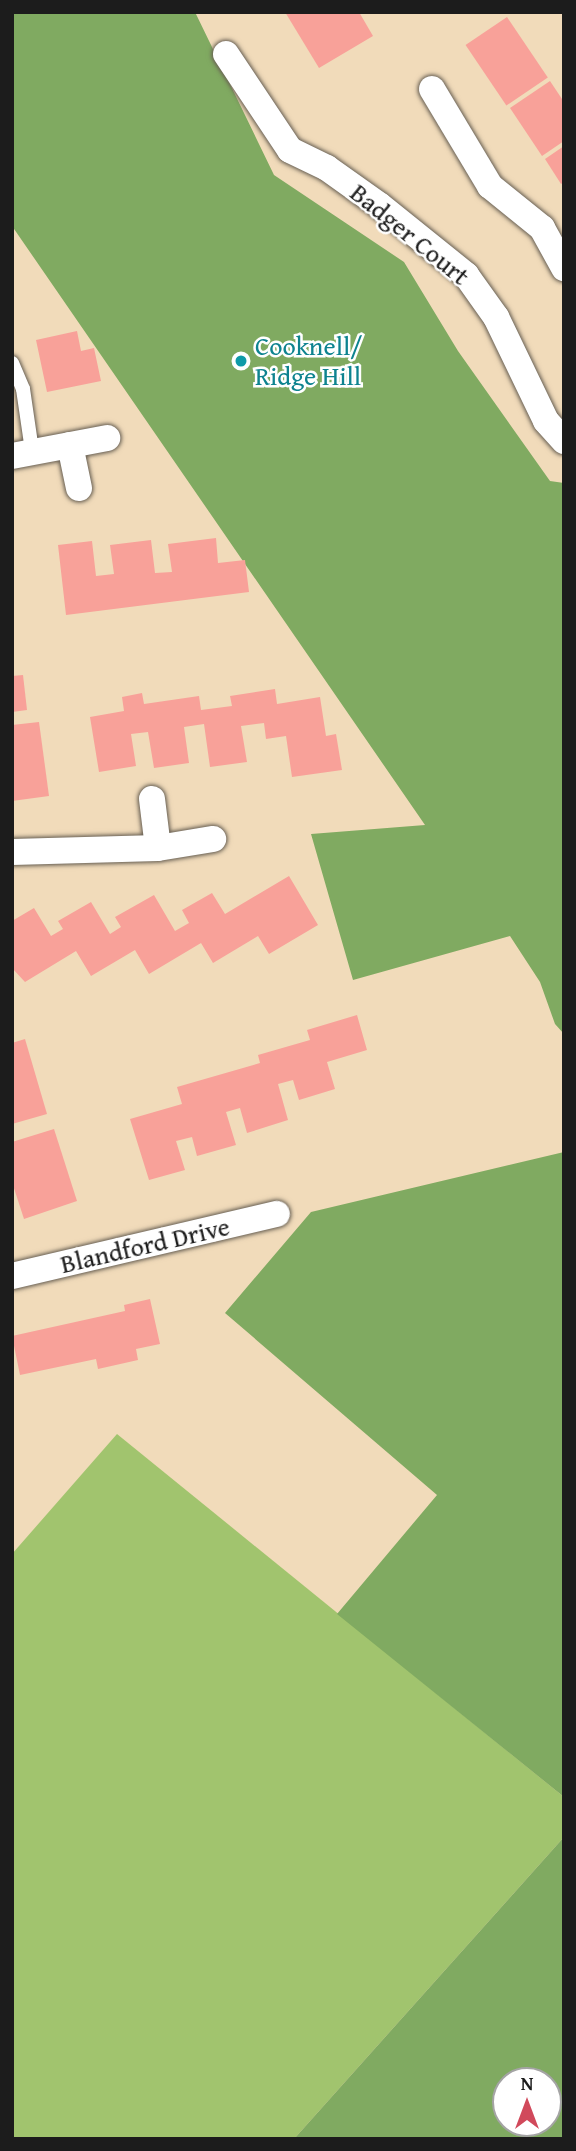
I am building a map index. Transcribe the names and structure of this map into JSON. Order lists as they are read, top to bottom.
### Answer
{
  "streets": {
    "street": ["Badger Court", "Blandford Drive"]
  },
  "places": ["Cooknell/ Ridge Hill"],
  "north": "top"
}
